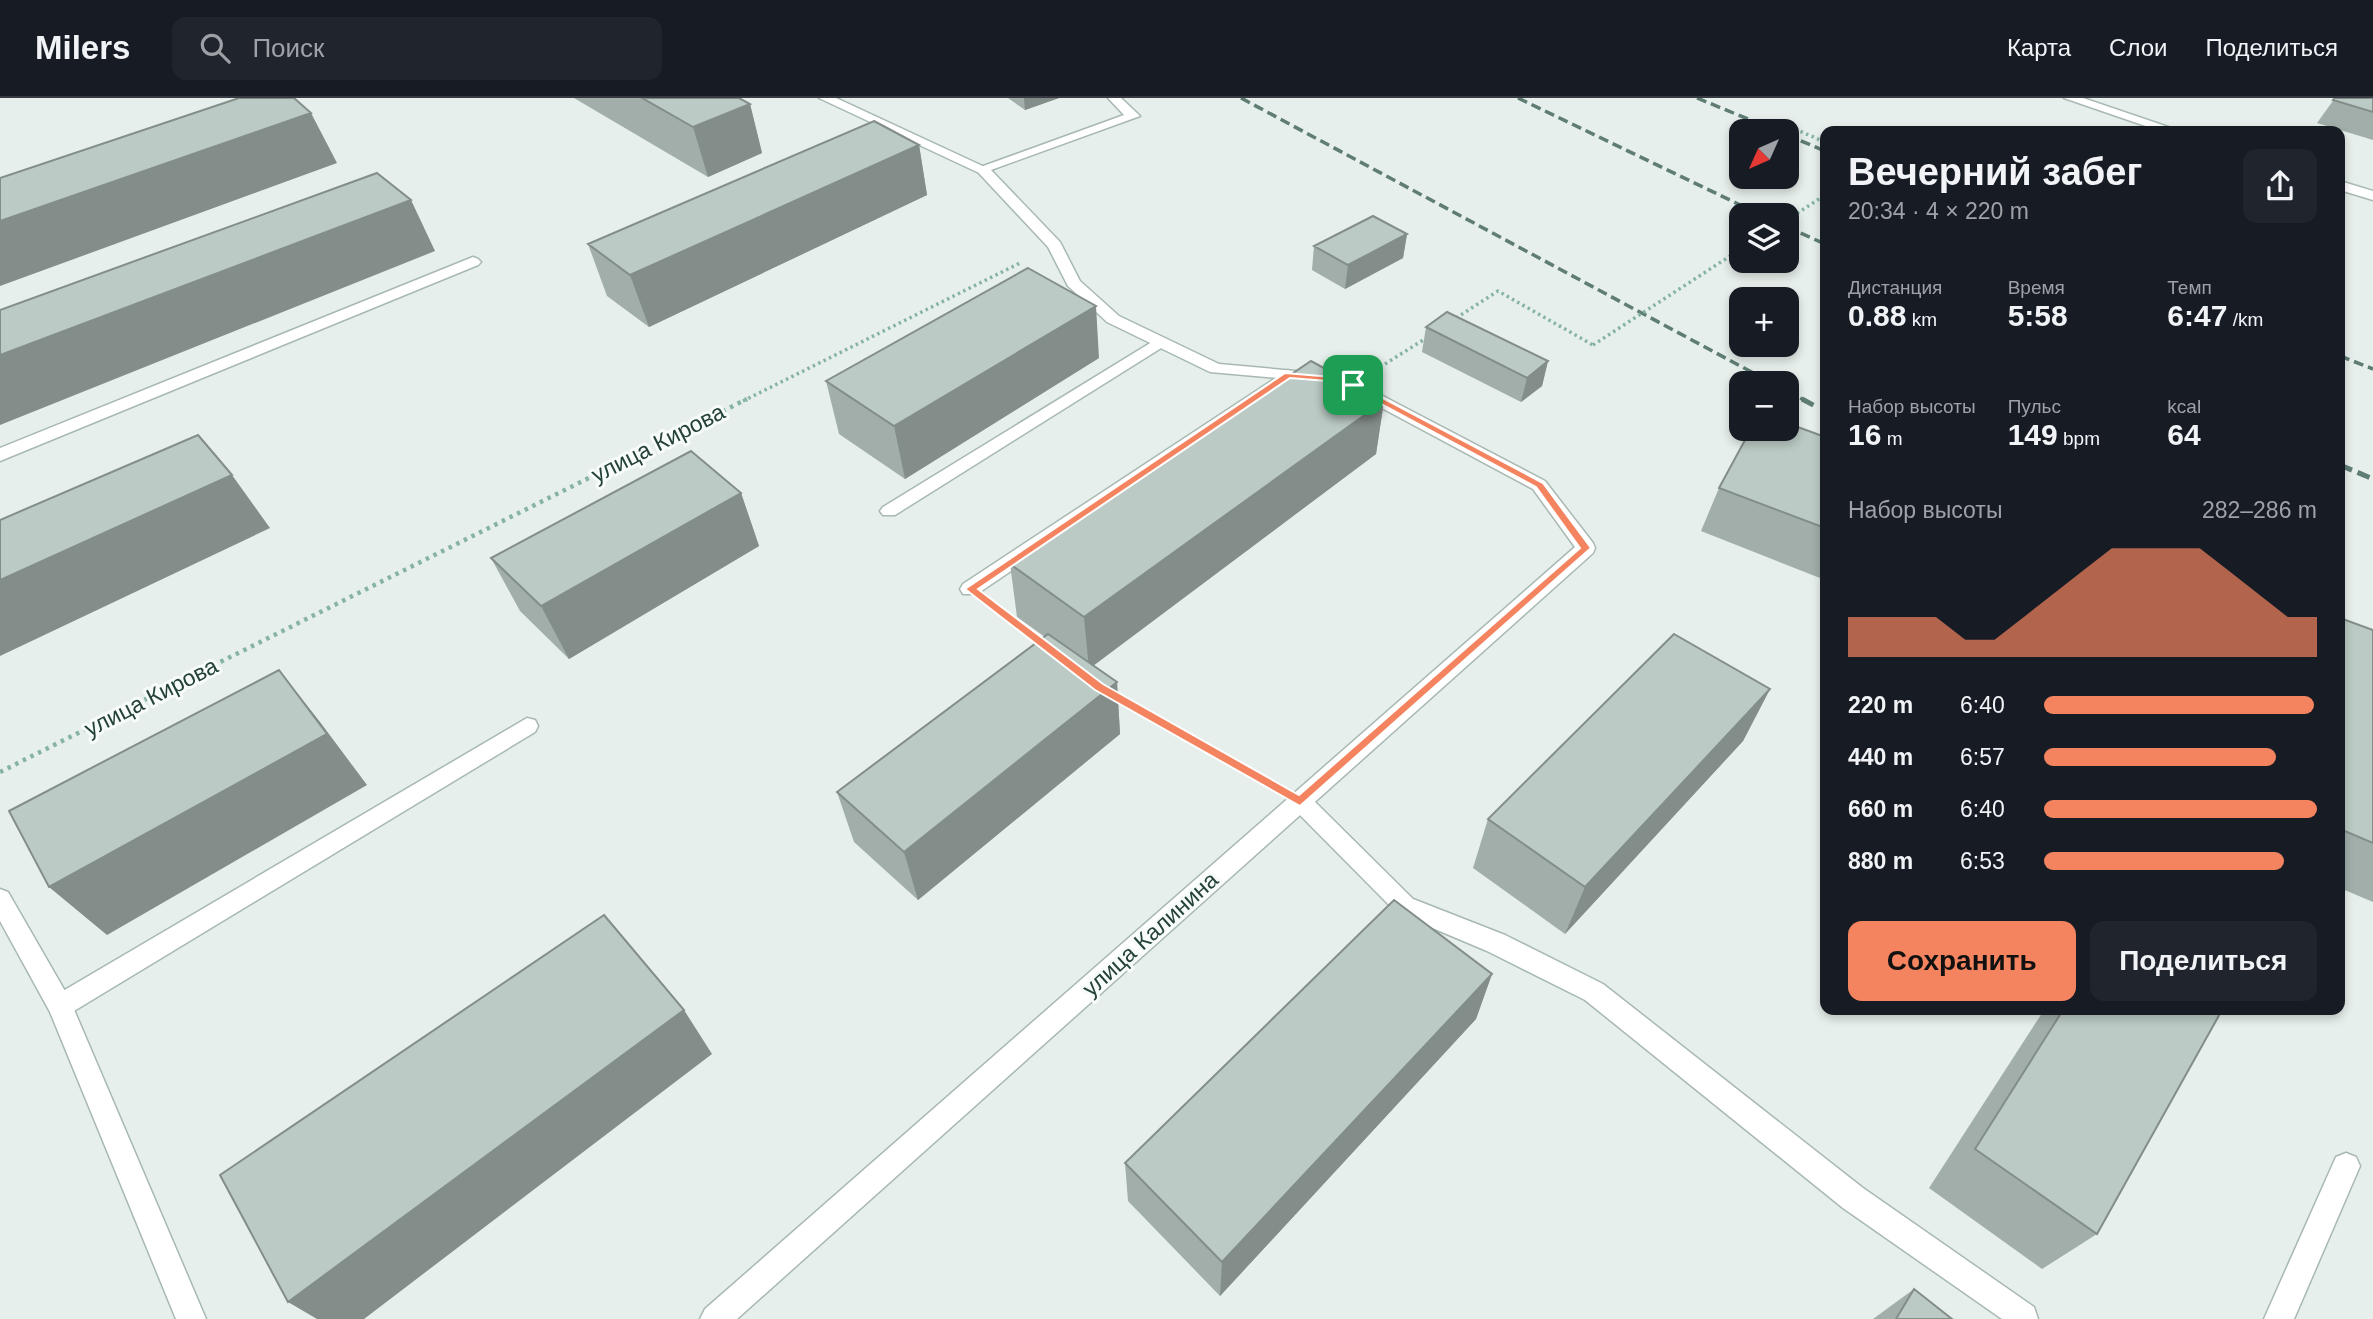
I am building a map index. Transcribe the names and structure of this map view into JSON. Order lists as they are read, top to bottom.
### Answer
{
  "streets": {
    "street": ["улица Калинина"],
    "path": ["улица Кирова"]
  },
  "north": "bottom left",
  "page": {
    "header": "Milers",
    "search": "Поиск",
    "nav": ["Карта", "Слои", "Поделиться"],
    "map_buttons": ["+", "−"],
    "heading": ["Вечерний забег", "20:34 · 4 × 220 m"],
    "stats": [
      ["Дистанция", "0.88 km"],
      ["Время", "5:58"],
      ["Темп", "6:47 /km"],
      ["Набор высоты", "16 m"],
      ["Пульс", "149 bpm"],
      ["kcal", "64"]
    ],
    "chart": ["Набор высоты", "282–286 m"],
    "list": [
      {
        "name": "220 m",
        "note": "6:40"
      },
      {
        "name": "440 m",
        "note": "6:57"
      },
      {
        "name": "660 m",
        "note": "6:40"
      },
      {
        "name": "880 m",
        "note": "6:53"
      }
    ],
    "buttons": ["Сохранить", "Поделиться"]
  }
}
